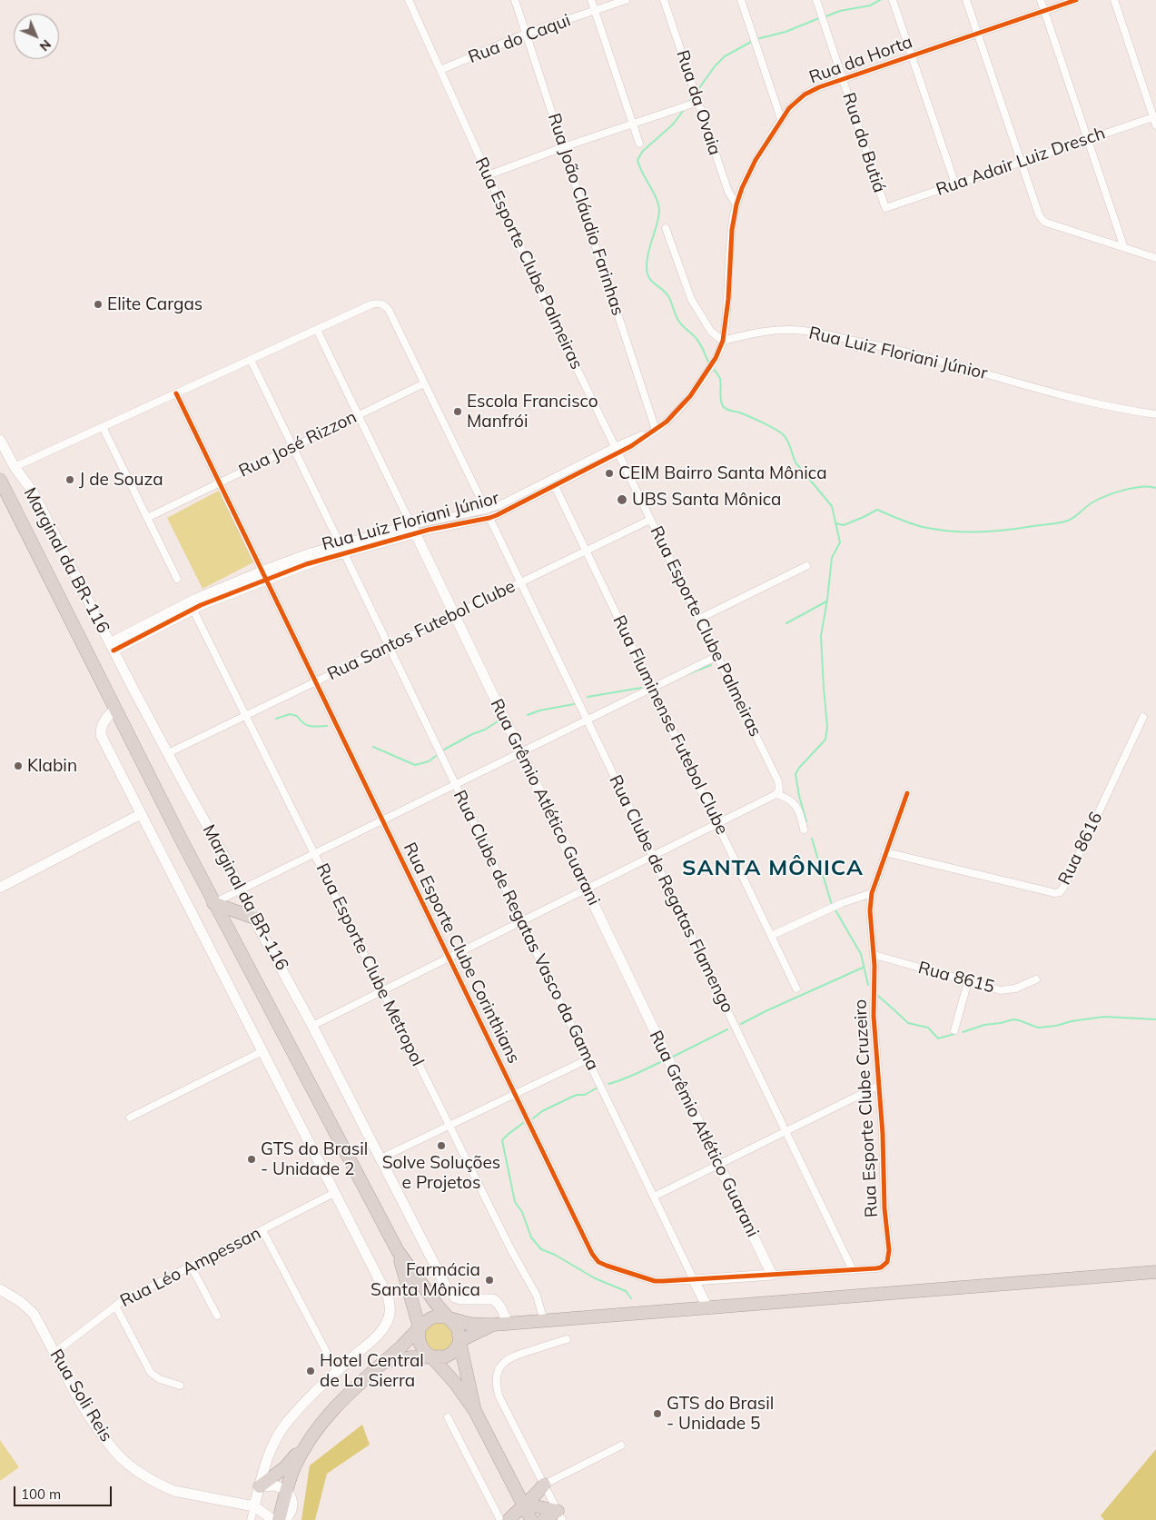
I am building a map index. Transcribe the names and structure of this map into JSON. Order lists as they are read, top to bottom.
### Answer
{
  "streets": {
    "street": [
      "Rua do Caqui",
      "Rua da Horta",
      "Rua da Ovaia",
      "Rua do Butiá",
      "Rua Adair Luiz Dresch",
      "Rua João Cláudio Farinhas",
      "Rua Esporte Clube Palmeiras",
      "Rua Luiz Floriani Júnior",
      "Rua José Rizzon",
      "Marginal da BR-116",
      "Rua Santos Futebol Clube",
      "Rua Fluminense Futebol Clube",
      "Rua Grêmio Atlético Guarani",
      "Rua 8616",
      "Rua Clube de Regatas Flamengo",
      "Rua Clube de Regatas Vasco da Gama",
      "Rua Esporte Clube Corinthians",
      "Rua Esporte Clube Metropol",
      "Rua 8615",
      "Rua Esporte Clube Cruzeiro",
      "Rua Léo Ampessan",
      "Rua Soli Reis"
    ]
  },
  "crossings": [
    ["Rua do Caqui", "Rua João Cláudio Farinhas"],
    ["Rua do Caqui", "Rua Esporte Clube Palmeiras"],
    ["Rua da Horta", "Rua da Ovaia"],
    ["Rua da Horta", "Rua do Butiá"],
    ["Rua da Horta", "Rua Luiz Floriani Júnior"],
    ["Rua do Butiá", "Rua Adair Luiz Dresch"],
    ["Rua João Cláudio Farinhas", "Rua Luiz Floriani Júnior"],
    ["Rua Esporte Clube Palmeiras", "Rua Luiz Floriani Júnior"],
    ["Rua Esporte Clube Palmeiras", "Rua Santos Futebol Clube"],
    ["Rua Luiz Floriani Júnior", "Marginal da BR-116"],
    ["Rua Luiz Floriani Júnior", "Rua Fluminense Futebol Clube"],
    ["Rua Luiz Floriani Júnior", "Rua Grêmio Atlético Guarani"],
    ["Rua Luiz Floriani Júnior", "Rua Clube de Regatas Flamengo"],
    ["Rua Luiz Floriani Júnior", "Rua Clube de Regatas Vasco da Gama"],
    ["Rua Luiz Floriani Júnior", "Rua Esporte Clube Corinthians"],
    ["Rua Luiz Floriani Júnior", "Rua Esporte Clube Metropol"],
    ["Rua José Rizzon", "Rua Grêmio Atlético Guarani"],
    ["Rua José Rizzon", "Rua Clube de Regatas Vasco da Gama"],
    ["Rua José Rizzon", "Rua Esporte Clube Corinthians"],
    ["Marginal da BR-116", "Rua Santos Futebol Clube"],
    ["Rua Santos Futebol Clube", "Rua Fluminense Futebol Clube"],
    ["Rua Santos Futebol Clube", "Rua Grêmio Atlético Guarani"],
    ["Rua Santos Futebol Clube", "Rua Clube de Regatas Flamengo"],
    ["Rua Santos Futebol Clube", "Rua Clube de Regatas Vasco da Gama"],
    ["Rua Santos Futebol Clube", "Rua Esporte Clube Corinthians"],
    ["Rua Santos Futebol Clube", "Rua Esporte Clube Metropol"],
    ["Rua Grêmio Atlético Guarani", "Rua Esporte Clube Corinthians"],
    ["Rua 8616", "Rua Esporte Clube Cruzeiro"],
    ["Rua Clube de Regatas Flamengo", "Rua Esporte Clube Corinthians"],
    ["Rua Clube de Regatas Vasco da Gama", "Rua Esporte Clube Corinthians"],
    ["Rua Esporte Clube Corinthians", "Rua Esporte Clube Cruzeiro"],
    ["Rua 8615", "Rua Esporte Clube Cruzeiro"],
    ["Rua Léo Ampessan", "Rua Soli Reis"]
  ],
  "districts": ["SANTA MÔNICA"],
  "places": [
    "Elite Cargas",
    "Escola Francisco Manfrói",
    "CEIM Bairro Santa Mônica",
    "J de Souza",
    "UBS Santa Mônica",
    "Klabin",
    "Solve Soluções e Projetos",
    "GTS do Brasil - Unidade 2",
    "Farmácia Santa Mônica",
    "Hotel Central de La Sierra",
    "GTS do Brasil - Unidade 5"
  ],
  "scale_bar": "100 m",
  "north": "bottom right"
}
